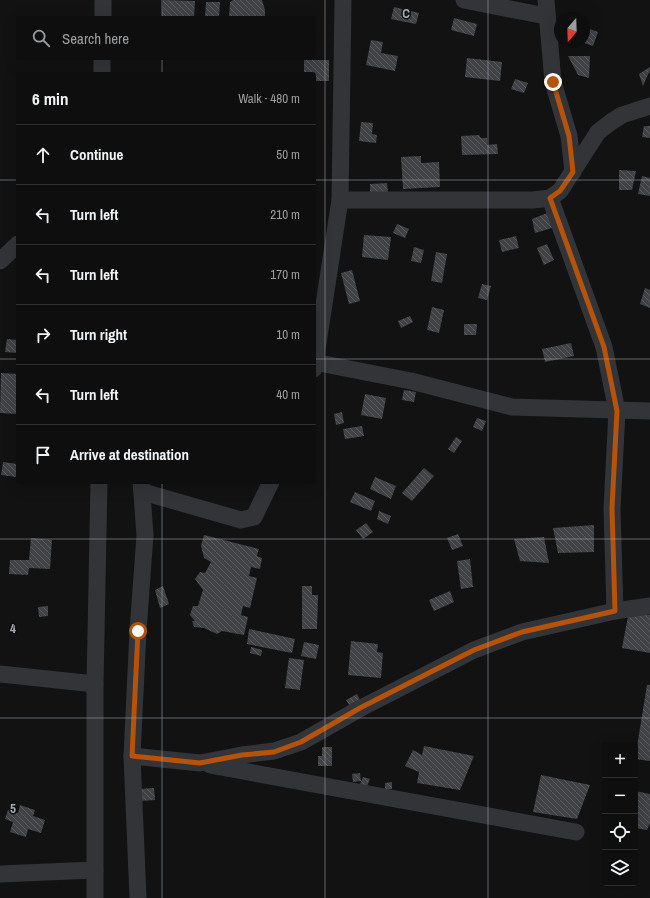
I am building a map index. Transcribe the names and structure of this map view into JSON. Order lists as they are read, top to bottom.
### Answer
{
  "north": "bottom",
  "page": {
    "search": "Search here",
    "heading": ["6 min", "Walk · 480 m"],
    "list": [
      ["Continue", "50 m"],
      ["Turn left", "210 m"],
      ["Turn left", "170 m"],
      ["Turn right", "10 m"],
      ["Turn left", "40 m"],
      "Arrive at destination"
    ],
    "map_buttons": ["+", "−"]
  },
  "grid": {
    "columns": ["C"],
    "rows": ["4", "5"]
  }
}
